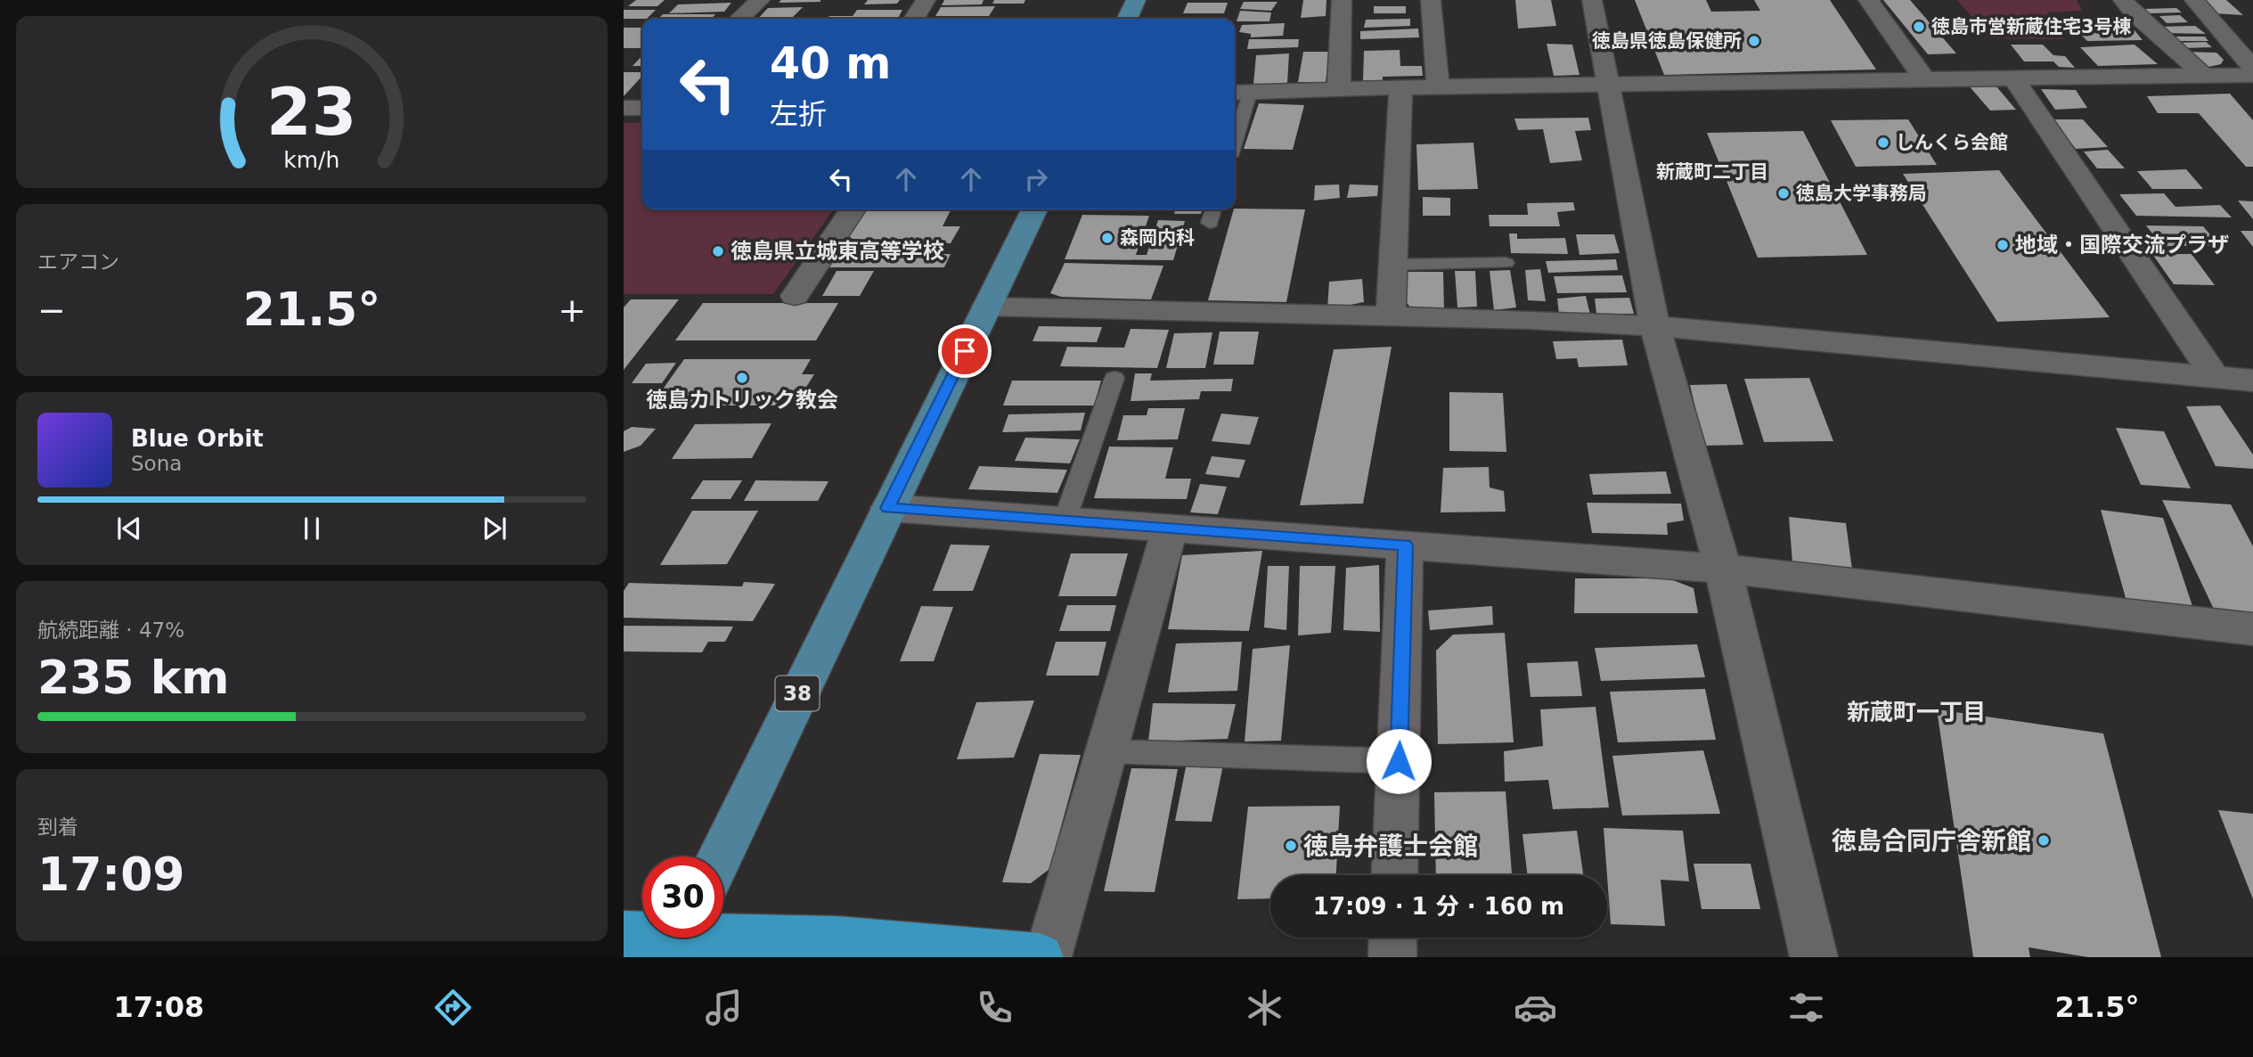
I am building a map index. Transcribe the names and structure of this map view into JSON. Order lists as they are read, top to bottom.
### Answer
{
  "streets": {
    "main road": ["38"]
  },
  "districts": ["新蔵町二丁目", "新蔵町一丁目"],
  "places": [
    "徳島市営新蔵住宅3号棟",
    "徳島県徳島保健所",
    "しんくら会館",
    "徳島大学事務局",
    "森岡内科",
    "地域・国際交流プラザ",
    "徳島県立城東高等学校",
    "徳島カトリック教会",
    "徳島合同庁舎新館",
    "徳島弁護士会館"
  ],
  "page": {
    "turn": ["40 m", "左折"],
    "tile": [
      "エアコン",
      ["航続距離 · 47%", "235 km"],
      ["到着", "17:09"]
    ],
    "heat": ["−", "21.5°", "+"],
    "song": ["Blue Orbit", "Sona"],
    "limit": "30",
    "trip": "17:09 · 1 分 · 160 m",
    "tabs": ["17:08", "21.5°"],
    "gauge": ["23", "km/h"]
  }
}
